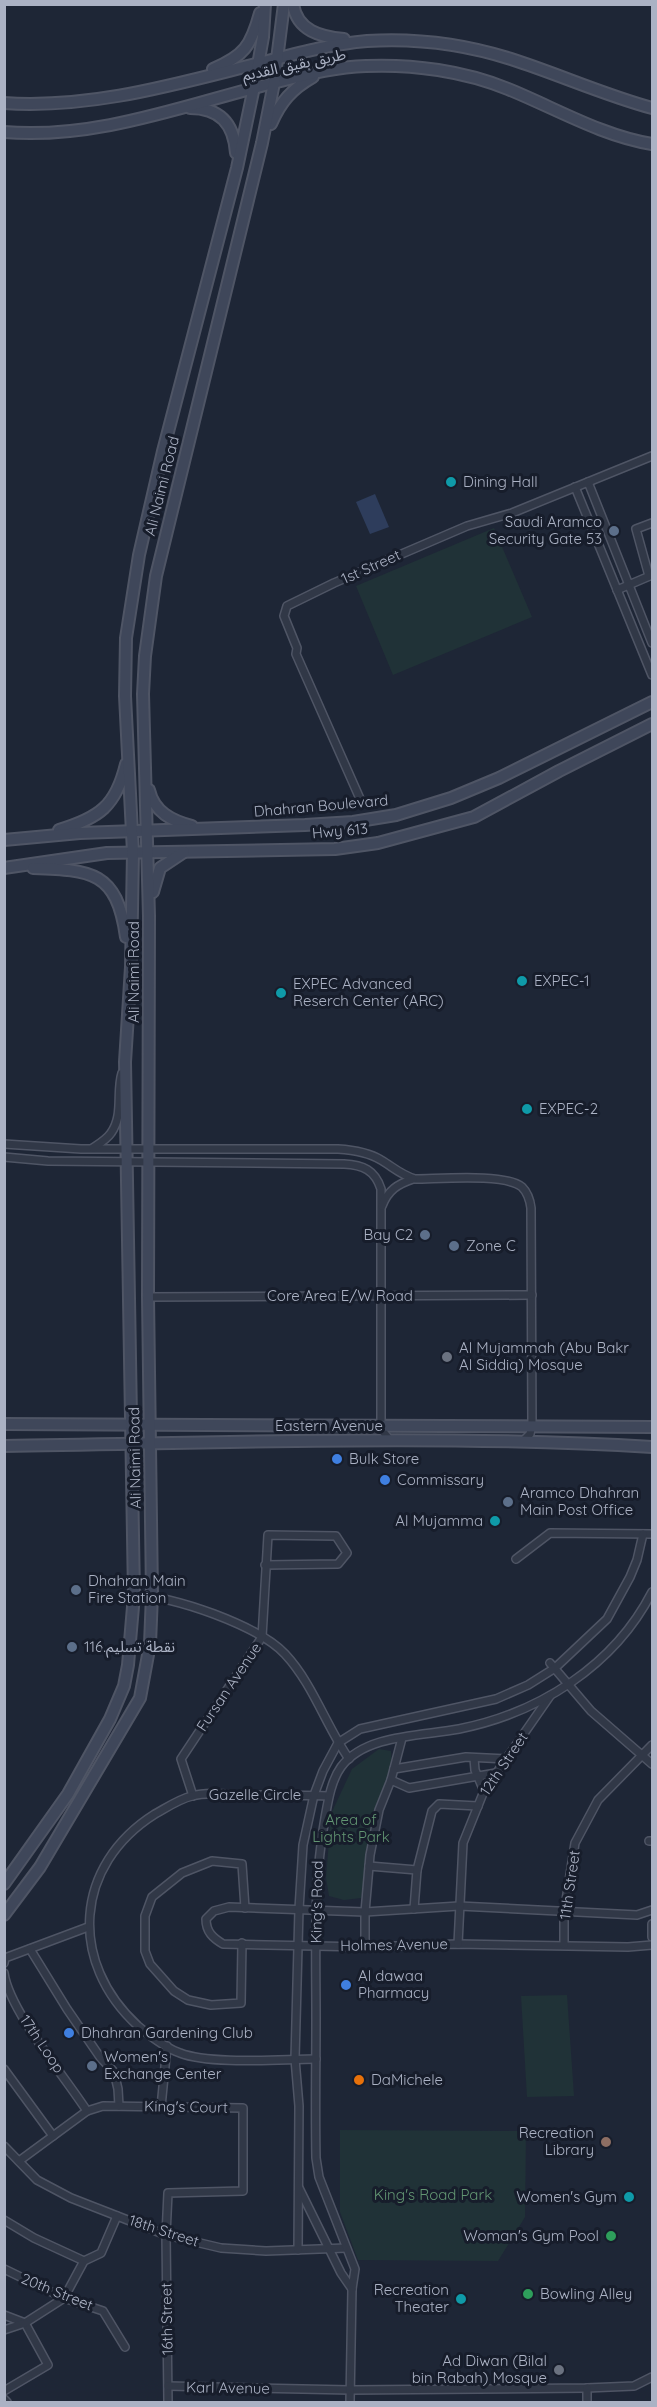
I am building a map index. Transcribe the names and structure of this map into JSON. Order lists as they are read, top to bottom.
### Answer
{
  "streets": {
    "main road": [
      "طريق بقيق القديم",
      "Ali Naimi Road",
      "Dhahran Boulevard",
      "Hwy 613",
      "Eastern Avenue"
    ],
    "street": [
      "1st Street",
      "Core Area E/W Road",
      "Fursan Avenue",
      "12th Street",
      "Gazelle Circle",
      "11th Street",
      "King's Road",
      "Holmes Avenue",
      "17th Loop",
      "King's Court",
      "18th Street",
      "20th Street",
      "16th Street",
      "Karl Avenue"
    ]
  },
  "crossings": [
    ["طريق بقيق القديم", "Ali Naimi Road"],
    ["Ali Naimi Road", "Dhahran Boulevard"],
    ["Ali Naimi Road", "Hwy 613"],
    ["Ali Naimi Road", "Core Area E/W Road"],
    ["Ali Naimi Road", "Eastern Avenue"],
    ["Fursan Avenue", "Gazelle Circle"],
    ["12th Street", "King's Road"],
    ["12th Street", "Holmes Avenue"],
    ["Gazelle Circle", "King's Road"],
    ["11th Street", "Holmes Avenue"],
    ["King's Road", "Holmes Avenue"],
    ["King's Road", "18th Street"],
    ["17th Loop", "King's Court"],
    ["King's Court", "18th Street"],
    ["King's Court", "16th Street"],
    ["18th Street", "16th Street"],
    ["16th Street", "Karl Avenue"]
  ],
  "parks": ["Area of Lights Park", "King's Road Park"],
  "places": [
    "Dining Hall",
    "Saudi Aramco Security Gate 53",
    "EXPEC-1",
    "EXPEC Advanced Reserch Center (ARC)",
    "EXPEC-2",
    "Bay C2",
    "Zone C",
    "Al Mujammah (Abu Bakr Al Siddiq) Mosque",
    "Bulk Store",
    "Commissary",
    "Aramco Dhahran Main Post Office",
    "Al Mujamma",
    "Dhahran Main Fire Station",
    "نقطة تسليم.116",
    "Al dawaa Pharmacy",
    "Dhahran Gardening Club",
    "Women's Exchange Center",
    "DaMichele",
    "Recreation Library",
    "Women's Gym",
    "Woman's Gym Pool",
    "Bowling Alley",
    "Recreation Theater",
    "Ad Diwan (Bilal bin Rabah) Mosque"
  ]
}
